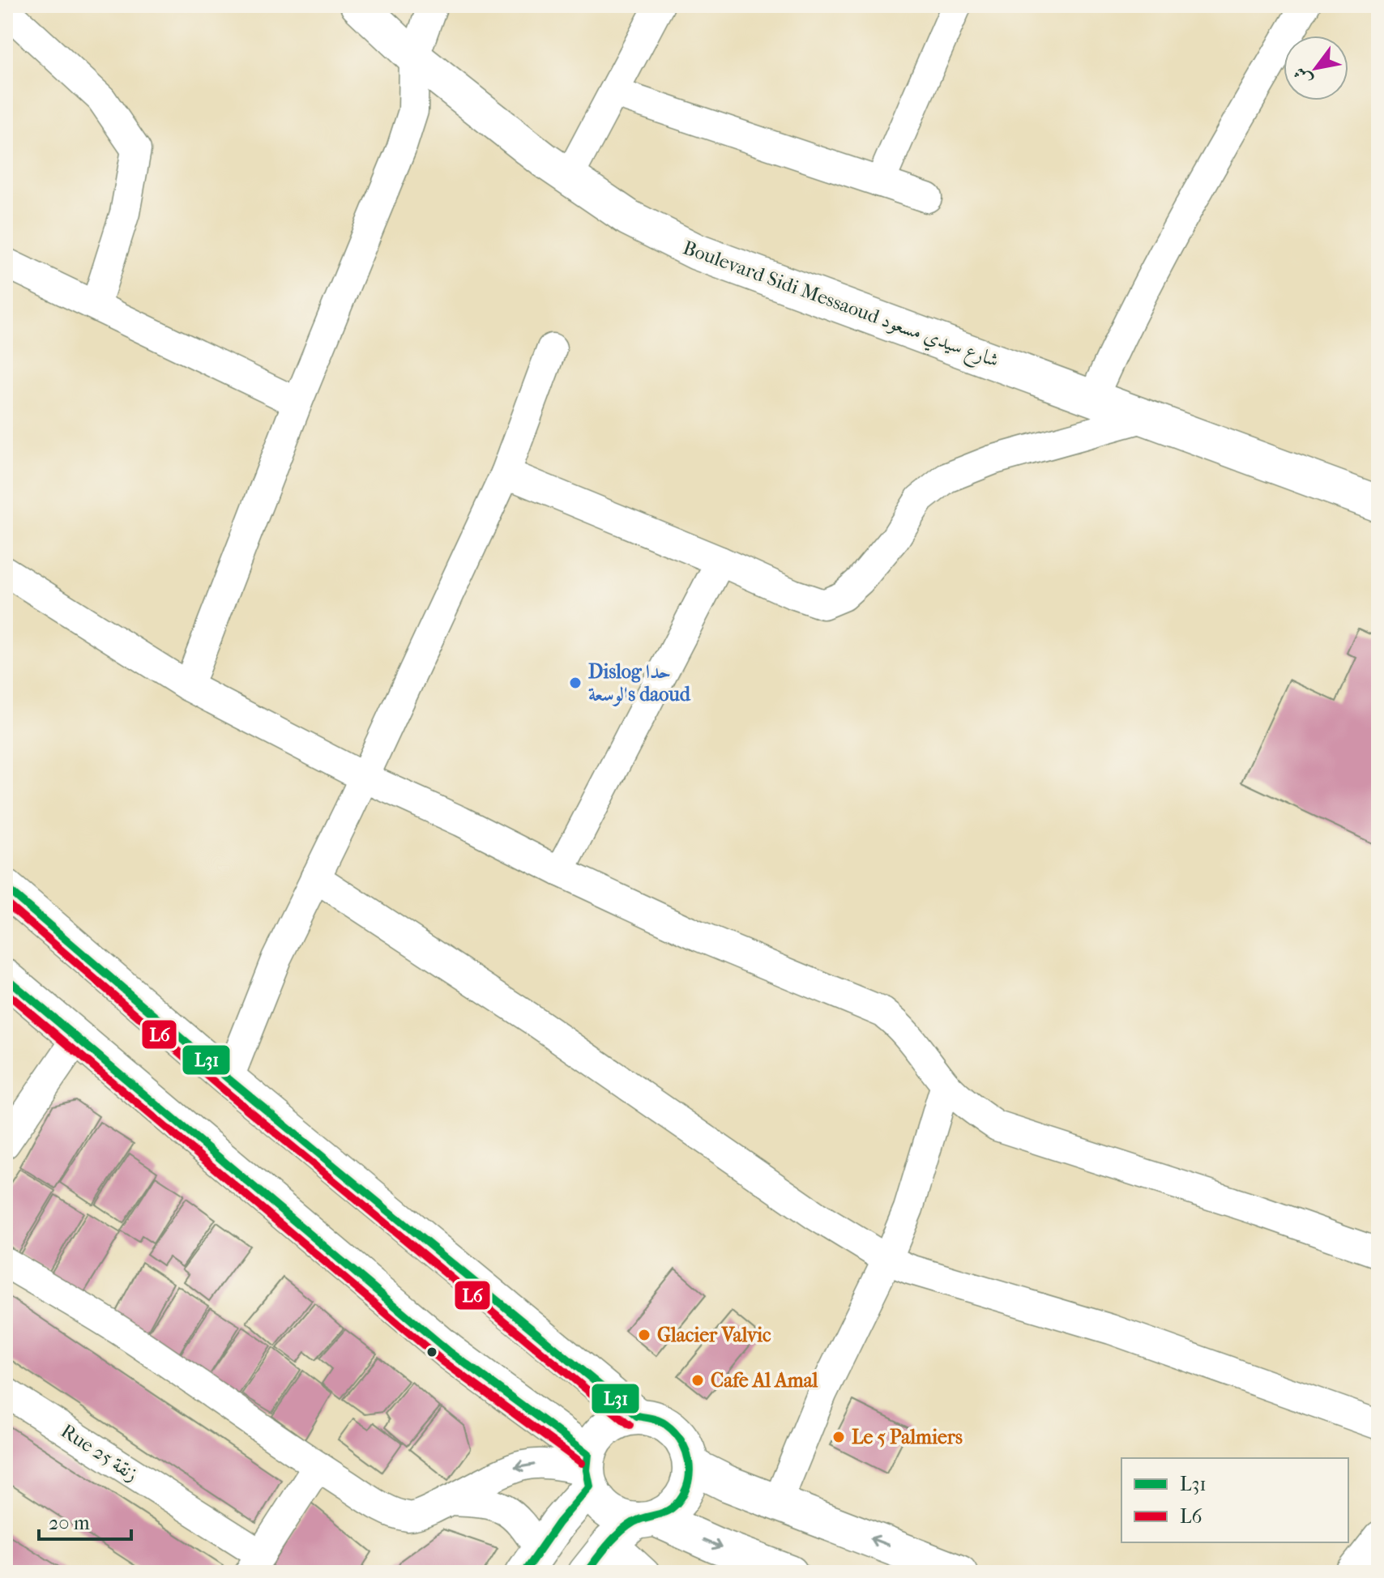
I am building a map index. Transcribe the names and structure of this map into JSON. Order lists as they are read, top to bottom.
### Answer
{
  "streets": {
    "street": ["Boulevard Sidi Messaoud شارع سيدي مسعود", "Rue 25 زنقة"]
  },
  "places": [
    "Dislog حدا الوسعةs daoud",
    "Glacier Valvic",
    "Cafe Al Amal",
    "Le 5 Palmiers"
  ],
  "lines": ["transit line L31", "transit line L6"],
  "legend": ["L31", "L6"],
  "scale_bar": "20 m",
  "north": "bottom left"
}
